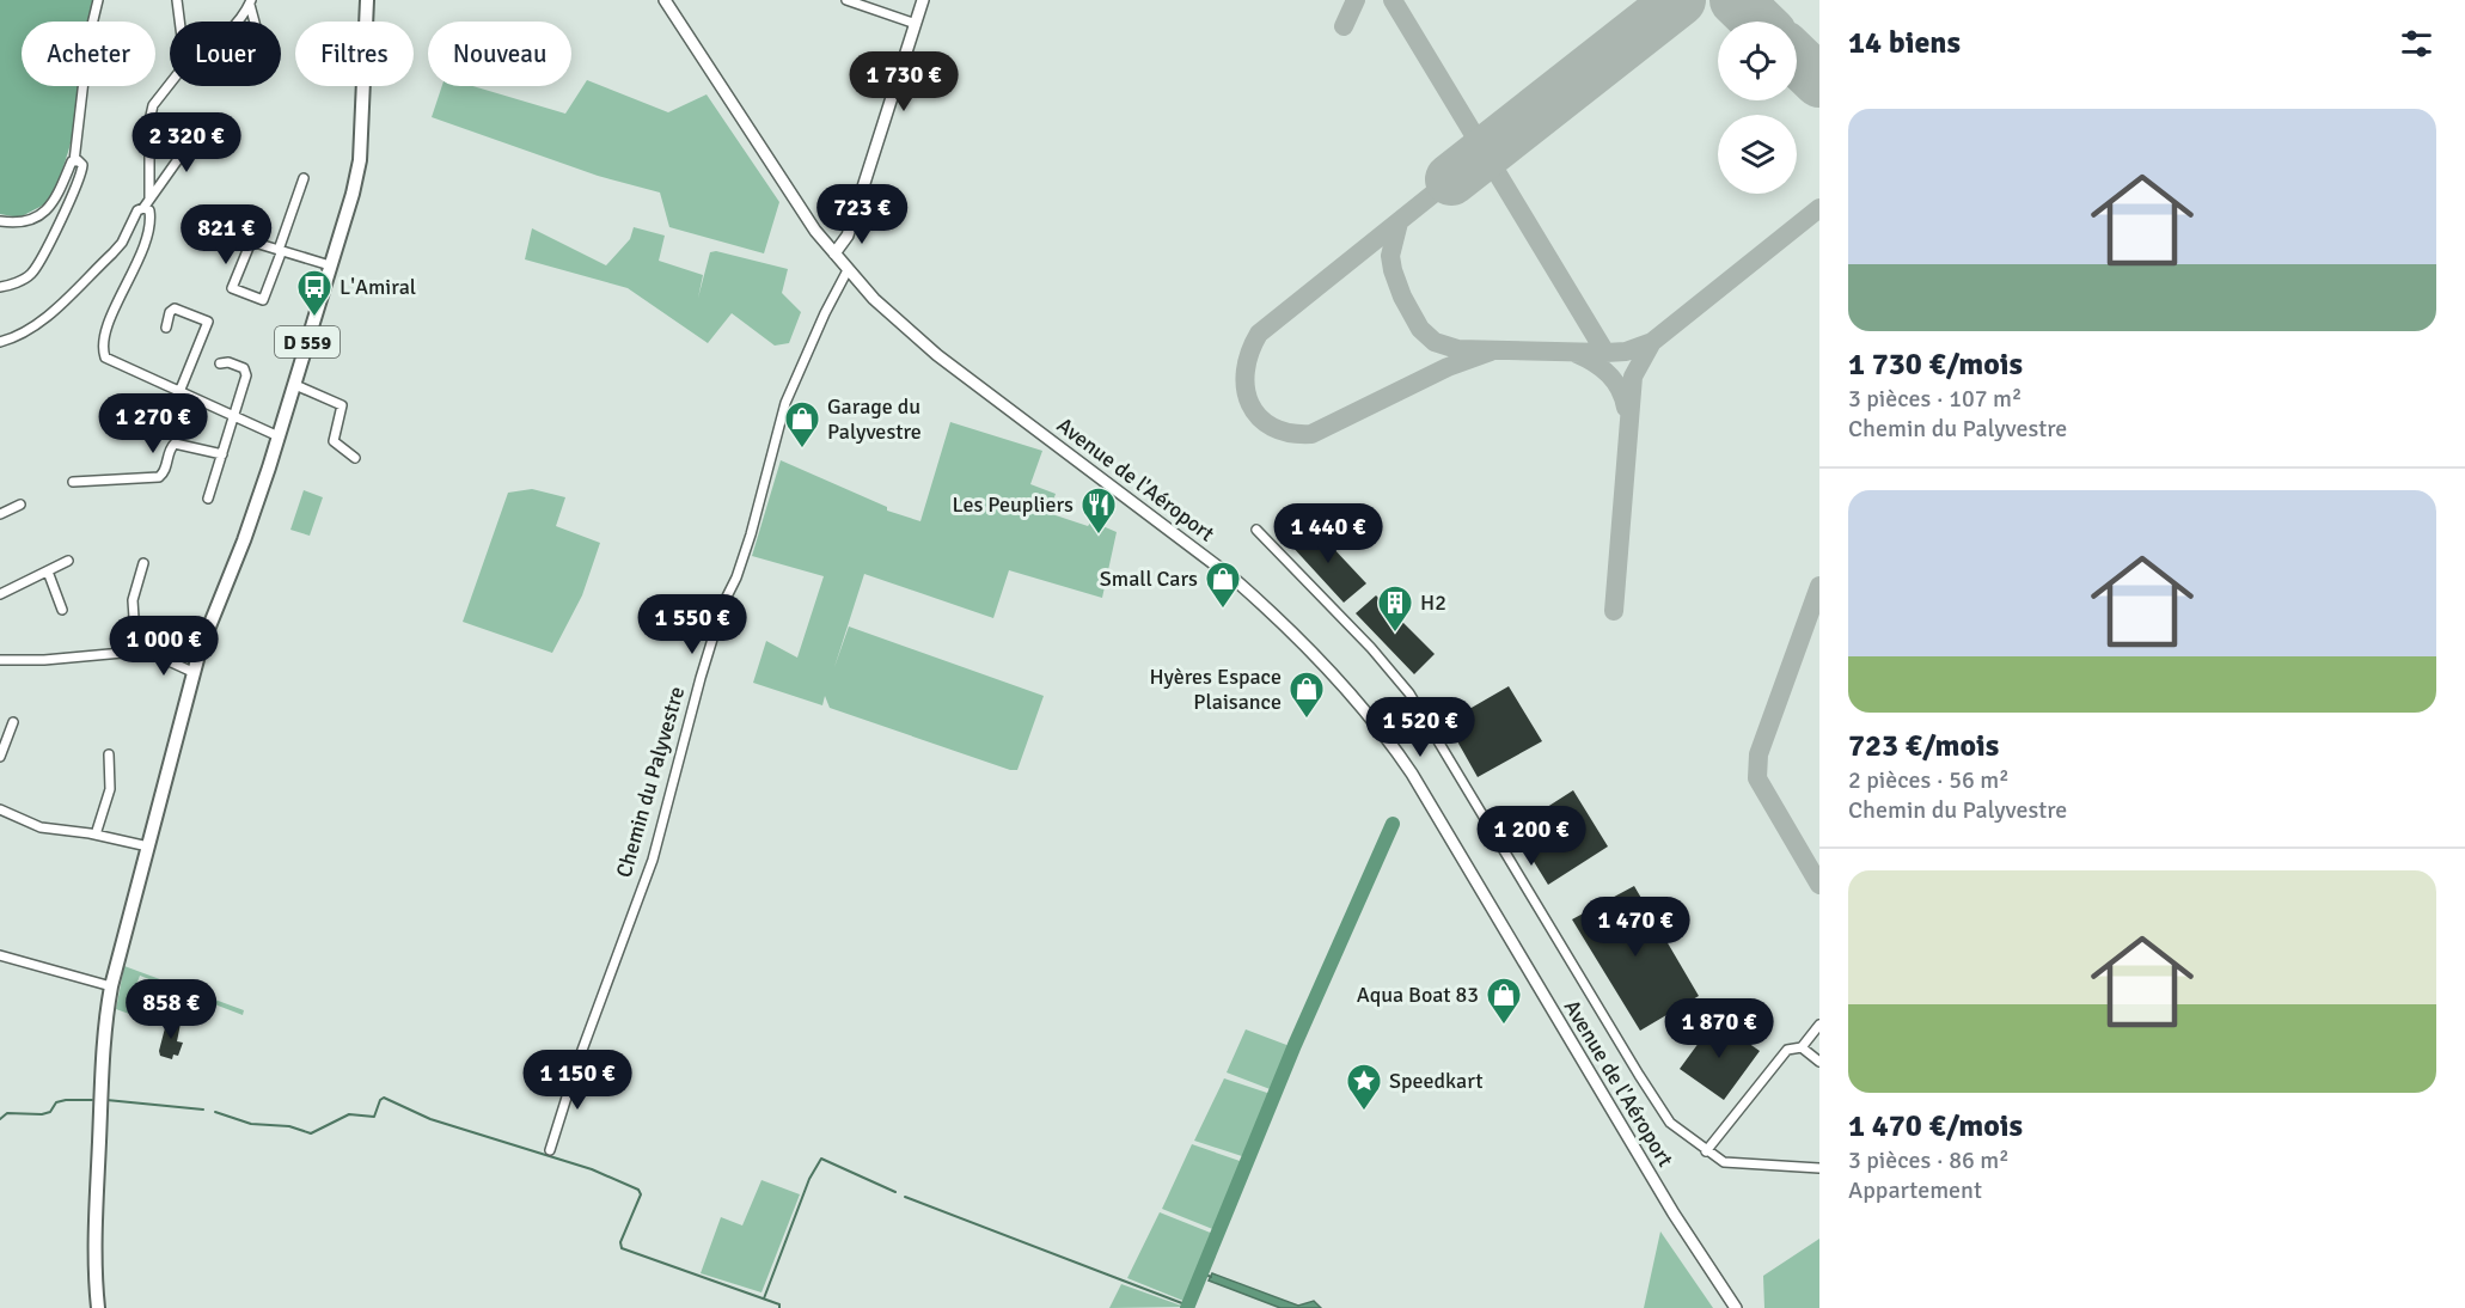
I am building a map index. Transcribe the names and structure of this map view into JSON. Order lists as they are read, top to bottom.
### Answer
{
  "streets": {
    "main road": ["D 559", "Avenue de l'Aéroport"],
    "street": ["Chemin du Palyvestre"]
  },
  "crossings": [
    ["Avenue de l'Aéroport", "Chemin du Palyvestre"]
  ],
  "places": {
    "bus stop": ["L'Amiral"],
    "shop": [
      "Garage du Palyvestre",
      "Small Cars",
      "Hyères Espace Plaisance",
      "Aqua Boat 83"
    ],
    "restaurant": ["Les Peupliers"],
    "building": ["H2"],
    "place": ["Speedkart"]
  },
  "page": {
    "heading": "14 biens",
    "chip": [
      "Acheter",
      "Louer",
      "Filtres",
      "Nouveau"
    ],
    "price": [
      "1 730 €",
      "2 320 €",
      "723 €",
      "821 €",
      "1 270 €",
      "1 440 €",
      "1 550 €",
      "1 000 €",
      "1 520 €",
      "1 200 €",
      "1 470 €",
      "858 €",
      "1 870 €",
      "1 150 €"
    ],
    "list": [
      {
        "name": "1 730 €/mois",
        "note": "3 pièces · 107 m² · Chemin du Palyvestre"
      },
      {
        "name": "723 €/mois",
        "note": "2 pièces · 56 m² · Chemin du Palyvestre"
      },
      {
        "name": "1 470 €/mois",
        "note": "3 pièces · 86 m² · Appartement"
      }
    ]
  }
}
